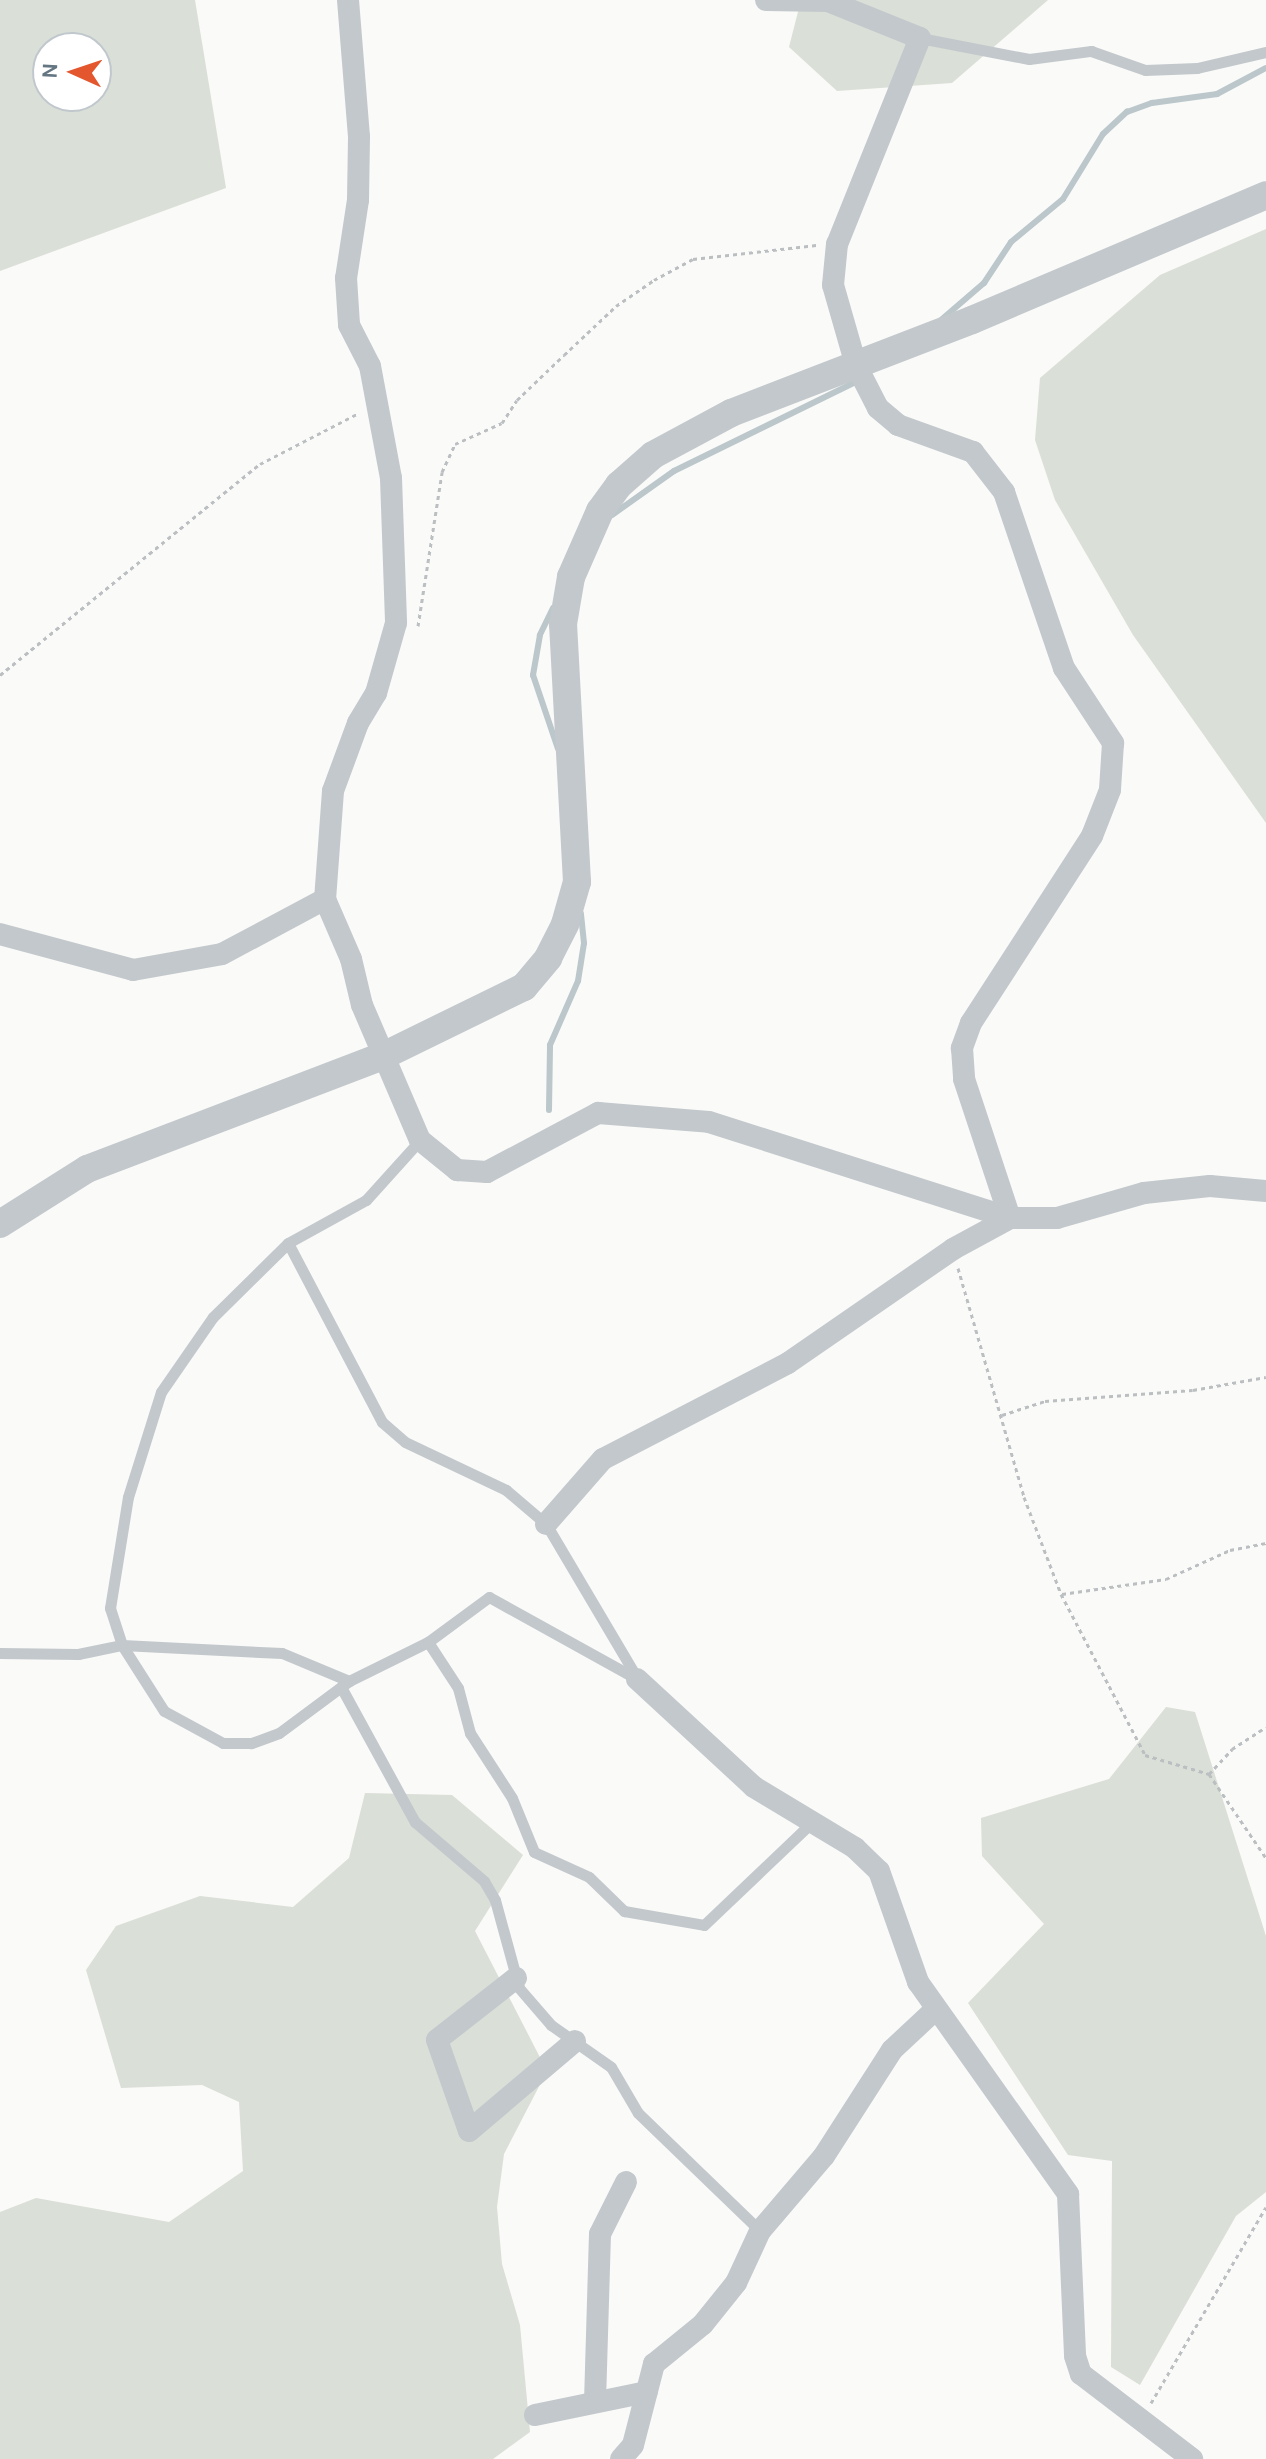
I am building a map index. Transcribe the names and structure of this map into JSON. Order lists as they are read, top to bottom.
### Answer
{
  "north": "left"
}
